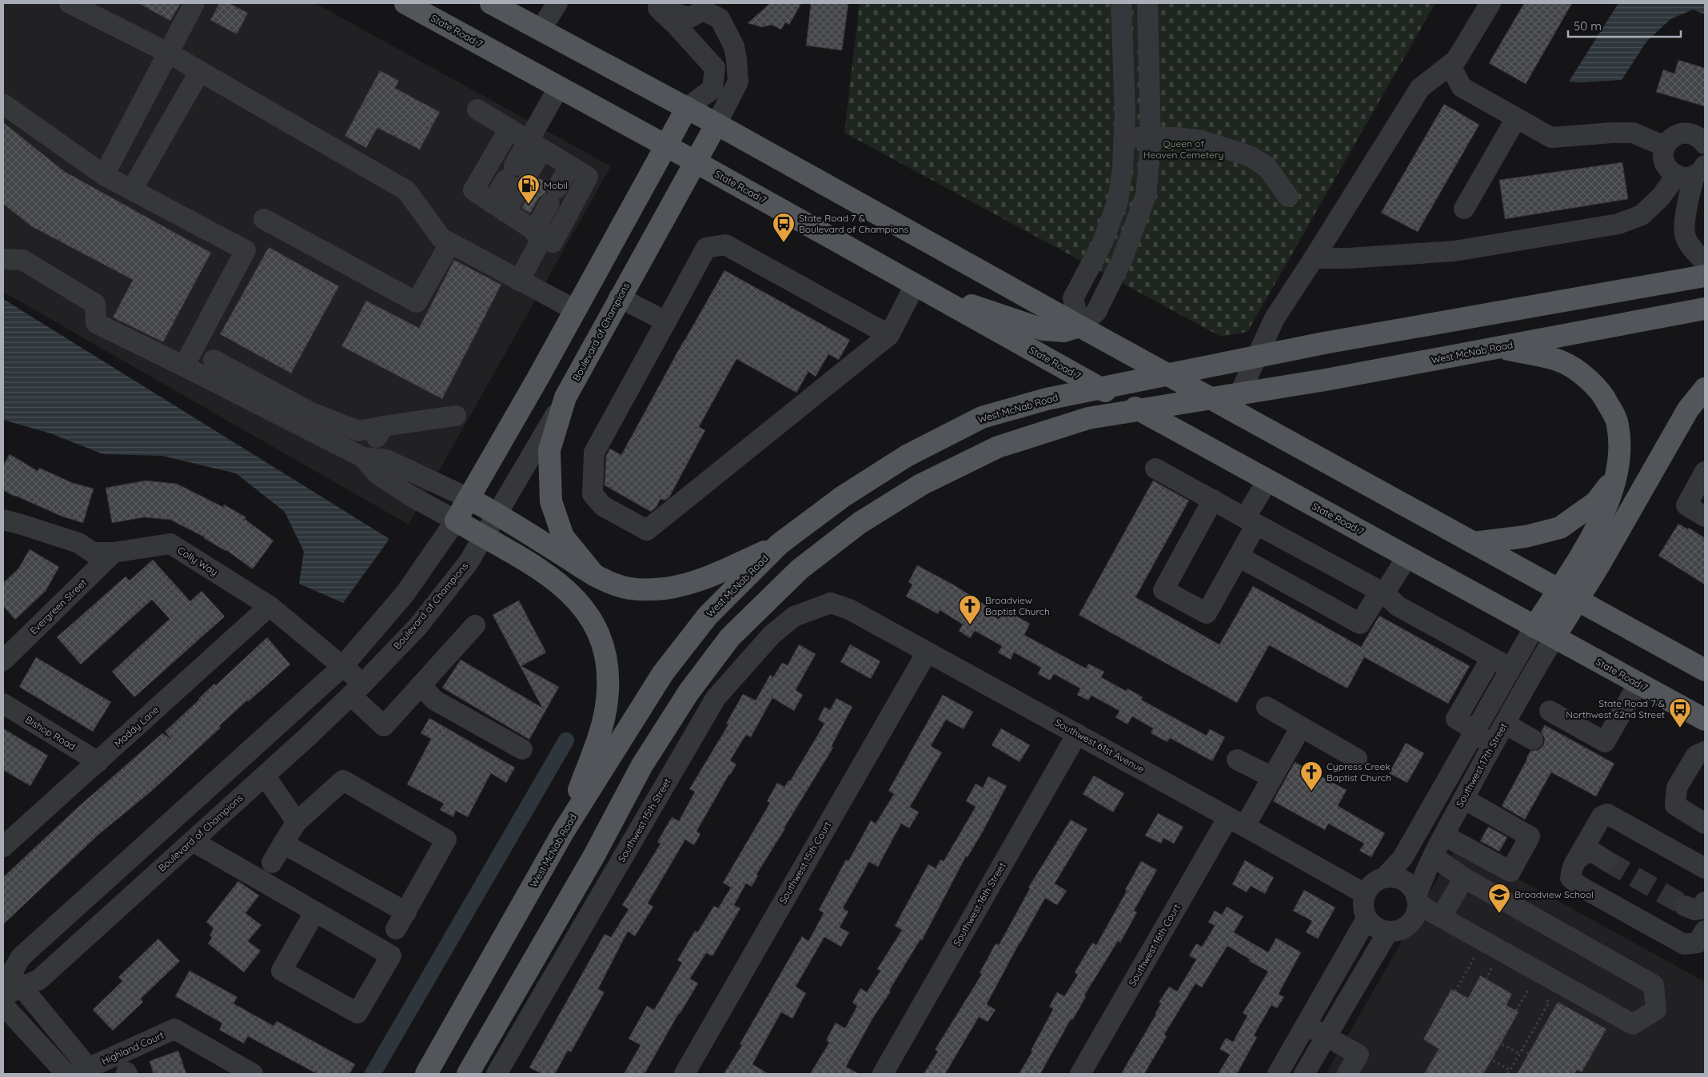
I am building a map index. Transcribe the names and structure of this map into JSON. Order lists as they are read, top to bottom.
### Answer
{
  "streets": {
    "main road": ["State Road 7", "Boulevard of Champions", "West McNab Road"],
    "street": [
      "Colly Way",
      "Evergreen Street",
      "Maddy Lane",
      "Bishop Road",
      "Southwest 61st Avenue",
      "Southwest 17th Street",
      "Southwest 15th Street",
      "Southwest 15th Court",
      "Southwest 16th Street",
      "Southwest 16th Court",
      "Highland Court"
    ]
  },
  "crossings": [
    ["State Road 7", "Boulevard of Champions"],
    ["State Road 7", "Southwest 17th Street"],
    ["Boulevard of Champions", "Colly Way"],
    ["Colly Way", "Evergreen Street"],
    ["Colly Way", "Maddy Lane"],
    ["Maddy Lane", "Bishop Road"],
    ["Southwest 61st Avenue", "Southwest 17th Street"],
    ["Southwest 61st Avenue", "Southwest 15th Street"],
    ["Southwest 61st Avenue", "Southwest 15th Court"],
    ["Southwest 61st Avenue", "Southwest 16th Street"],
    ["Southwest 61st Avenue", "Southwest 16th Court"]
  ],
  "parks": ["Queen of Heaven Cemetery"],
  "places": {
    "fuel station": ["Mobil"],
    "bus stop": ["State Road 7 & Boulevard of Champions", "State Road 7 & Northwest 62nd Street"],
    "church": ["Broadview Baptist Church", "Cypress Creek Baptist Church"],
    "school or university": ["Broadview School"]
  },
  "scale_bar": "50 m"
}
